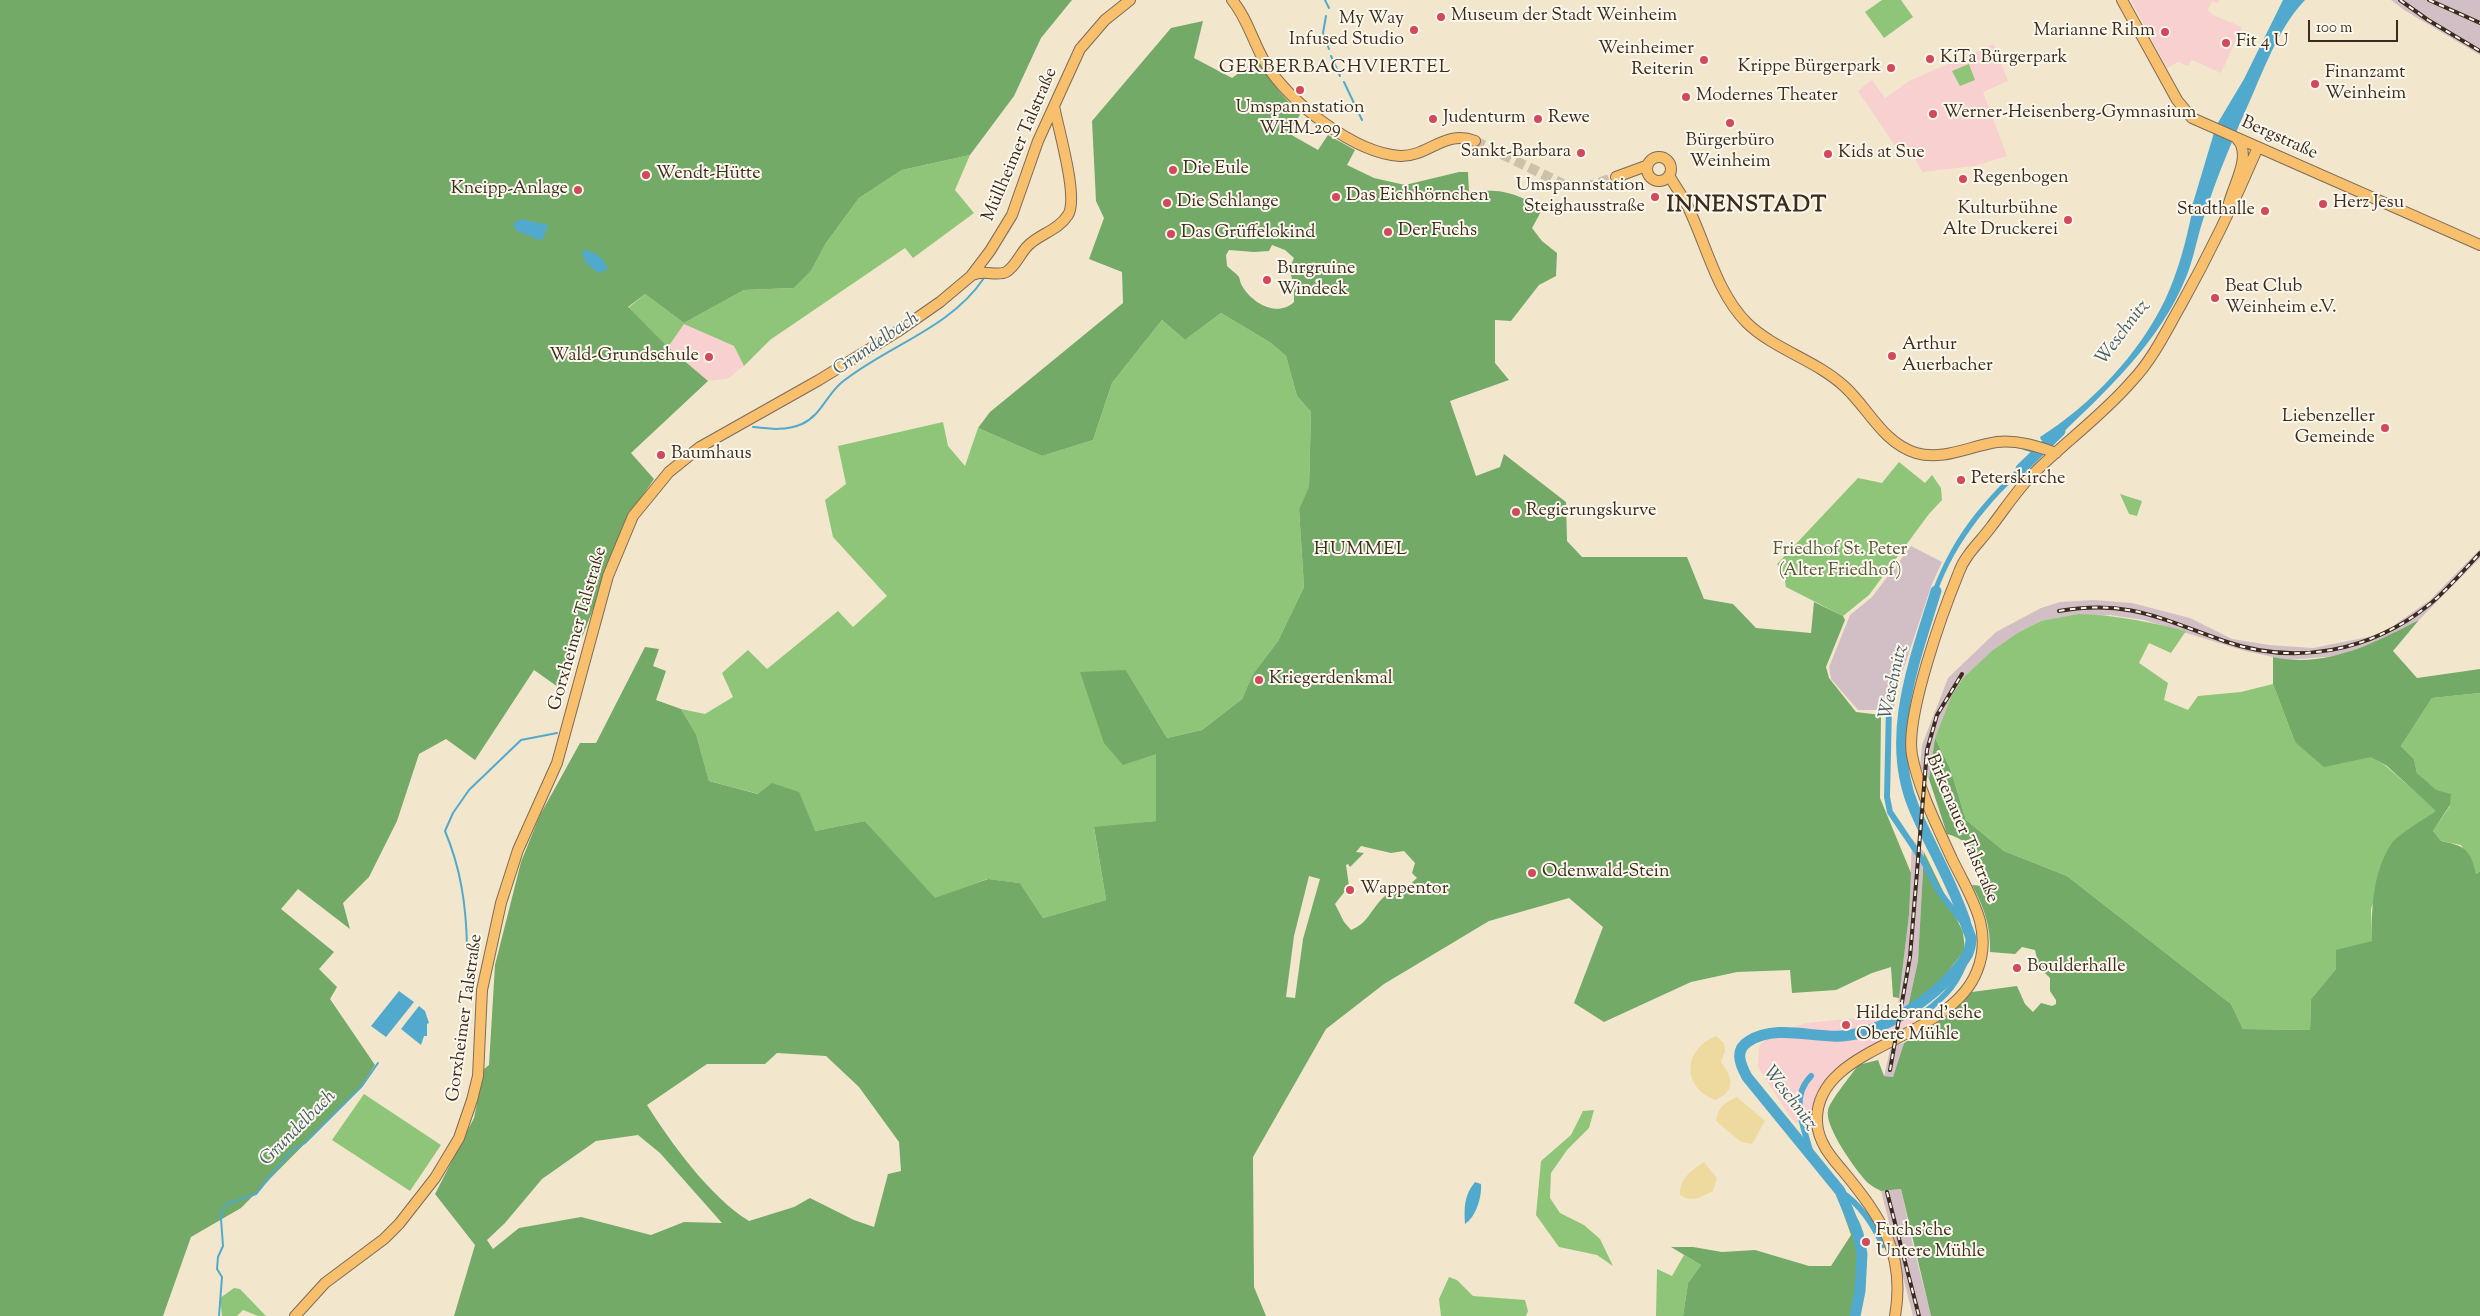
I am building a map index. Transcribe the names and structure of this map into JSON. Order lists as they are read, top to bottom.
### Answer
{
  "streets": {
    "main road": [
      "Bergstraße",
      "Müllheimer Talstraße",
      "Gorxheimer Talstraße",
      "Birkenauer Talstraße"
    ]
  },
  "crossings": [
    ["Bergstraße", "Birkenauer Talstraße"],
    ["Müllheimer Talstraße", "Gorxheimer Talstraße"]
  ],
  "districts": ["GERBERBACHVIERTEL", "INNENSTADT", "HUMMEL"],
  "water": ["Weschnitz", "Grundelbach"],
  "parks": ["Friedhof St. Peter (Alter Friedhof)"],
  "places": [
    "Museum der Stadt Weinheim",
    "My Way Infused Studio",
    "Marianne Rihm",
    "Fit 4 U",
    "KiTa Bürgerpark",
    "Weinheimer Reiterin",
    "Krippe Bürgerpark",
    "Finanzamt Weinheim",
    "Umspannstation WHM_209",
    "Modernes Theater",
    "Werner-Heisenberg-Gymnasium",
    "Judenturm",
    "Rewe",
    "Bürgerbüro Weinheim",
    "Sankt-Barbara",
    "Kids at Sue",
    "Die Eule",
    "Wendt-Hütte",
    "Regenbogen",
    "Kneipp-Anlage",
    "Das Eichhörnchen",
    "Umspannstation Steighausstraße",
    "Die Schlange",
    "Herz Jesu",
    "Stadthalle",
    "Kulturbühne Alte Druckerei",
    "Der Fuchs",
    "Das Grüffelokind",
    "Burgruine Windeck",
    "Beat Club Weinheim e.V.",
    "Arthur Auerbacher",
    "Wald-Grundschule",
    "Liebenzeller Gemeinde",
    "Baumhaus",
    "Peterskirche",
    "Regierungskurve",
    "Kriegerdenkmal",
    "Odenwald-Stein",
    "Wappentor",
    "Boulderhalle",
    "Hildebrand’sche Obere Mühle",
    "Fuchs'che Untere Mühle"
  ],
  "scale_bar": "100 m"
}
